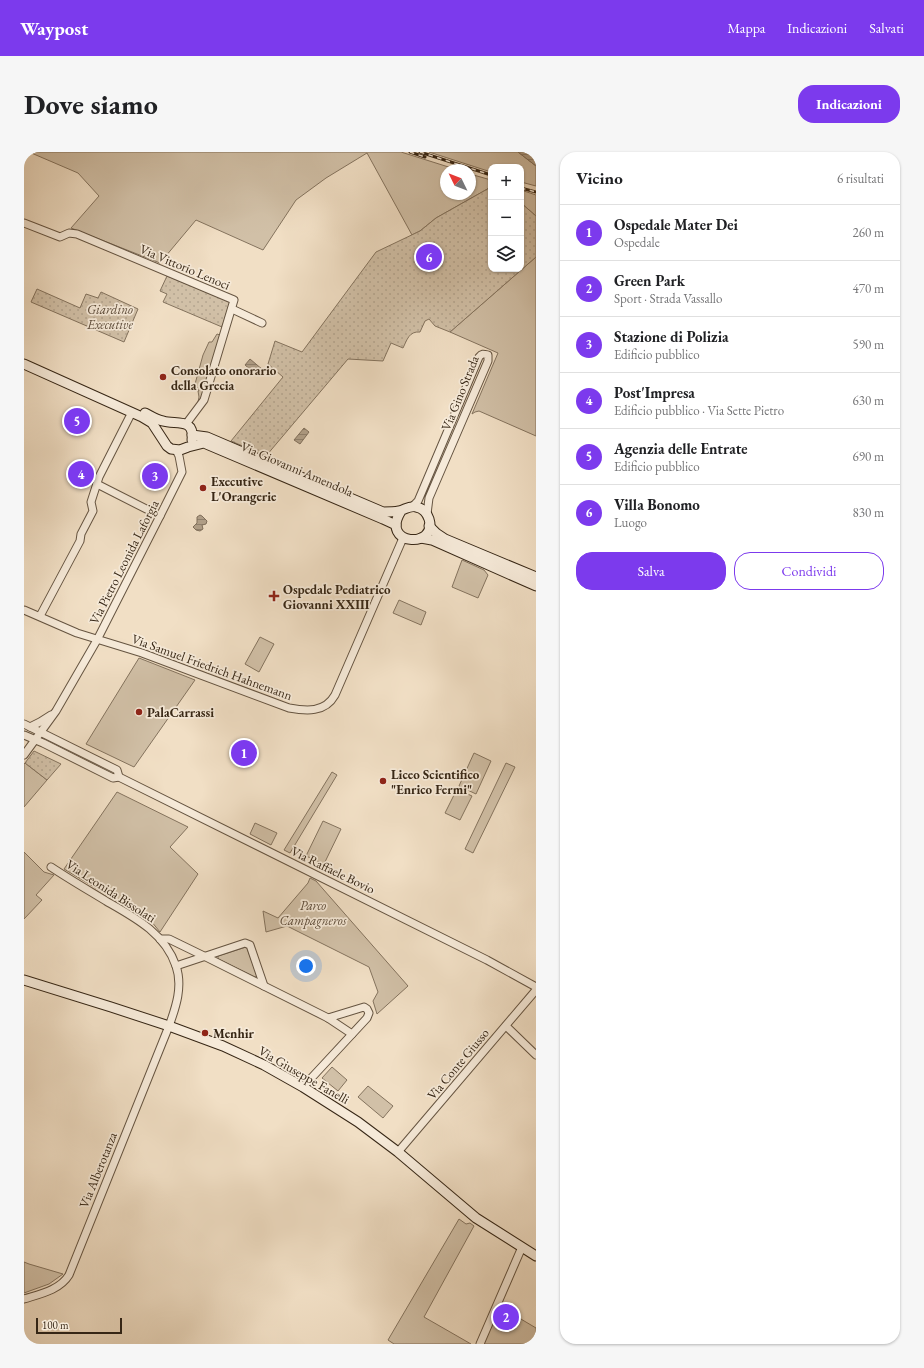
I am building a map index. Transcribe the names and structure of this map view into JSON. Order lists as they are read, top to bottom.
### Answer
{
  "streets": {
    "main road": ["Via Giovanni Amendola", "Via Giuseppe Fanelli"],
    "street": [
      "Via Vittorio Lenoci",
      "Via Gino Strada",
      "Via Pietro Leonida Laforgia",
      "Via Samuel Friedrich Hahnemann",
      "Via Raffaele Bovio",
      "Via Leonida Bissolati",
      "Via Conte Giusso",
      "Via Alberotanza"
    ]
  },
  "crossings": [
    ["Via Vittorio Lenoci", "Via Giovanni Amendola"],
    ["Via Vittorio Lenoci", "Via Pietro Leonida Laforgia"],
    ["Via Gino Strada", "Via Giovanni Amendola"],
    ["Via Gino Strada", "Via Samuel Friedrich Hahnemann"],
    ["Via Giovanni Amendola", "Via Pietro Leonida Laforgia"],
    ["Via Giovanni Amendola", "Via Samuel Friedrich Hahnemann"],
    ["Via Pietro Leonida Laforgia", "Via Samuel Friedrich Hahnemann"],
    ["Via Pietro Leonida Laforgia", "Via Raffaele Bovio"],
    ["Via Leonida Bissolati", "Via Giuseppe Fanelli"],
    ["Via Leonida Bissolati", "Via Alberotanza"],
    ["Via Conte Giusso", "Via Giuseppe Fanelli"],
    ["Via Giuseppe Fanelli", "Via Alberotanza"]
  ],
  "parks": ["Giardino Executive", "Parco Campagneros"],
  "places": {
    "other": [
      "Consolato onorario della Grecia",
      "Executive L'Orangerie",
      "PalaCarrassi",
      "Liceo Scientifico \"Enrico Fermi\"",
      "Menhir"
    ],
    "health": ["Ospedale Pediatrico Giovanni XXIII"]
  },
  "scale_bar": "100 m",
  "north": "top left",
  "page": {
    "header": "Waypost",
    "nav": ["Mappa", "Indicazioni", "Salvati"],
    "buttons": [
      "Indicazioni",
      ["Salva", "Condividi"]
    ],
    "title": "Dove siamo",
    "heading": ["Vicino", "6 risultati"],
    "map_buttons": ["+", "−"],
    "list": [
      {
        "mark": "1",
        "name": "Ospedale Mater Dei",
        "note": "Ospedale",
        "value": "260 m"
      },
      {
        "mark": "2",
        "name": "Green Park",
        "note": "Sport · Strada Vassallo",
        "value": "470 m"
      },
      {
        "mark": "3",
        "name": "Stazione di Polizia",
        "note": "Edificio pubblico",
        "value": "590 m"
      },
      {
        "mark": "4",
        "name": "Post'Impresa",
        "note": "Edificio pubblico · Via Sette Pietro",
        "value": "630 m"
      },
      {
        "mark": "5",
        "name": "Agenzia delle Entrate",
        "note": "Edificio pubblico",
        "value": "690 m"
      },
      {
        "mark": "6",
        "name": "Villa Bonomo",
        "note": "Luogo",
        "value": "830 m"
      }
    ],
    "pins": [
      "6",
      "5",
      "4",
      "3",
      "1",
      "2"
    ],
    "scale": "100 m"
  }
}
